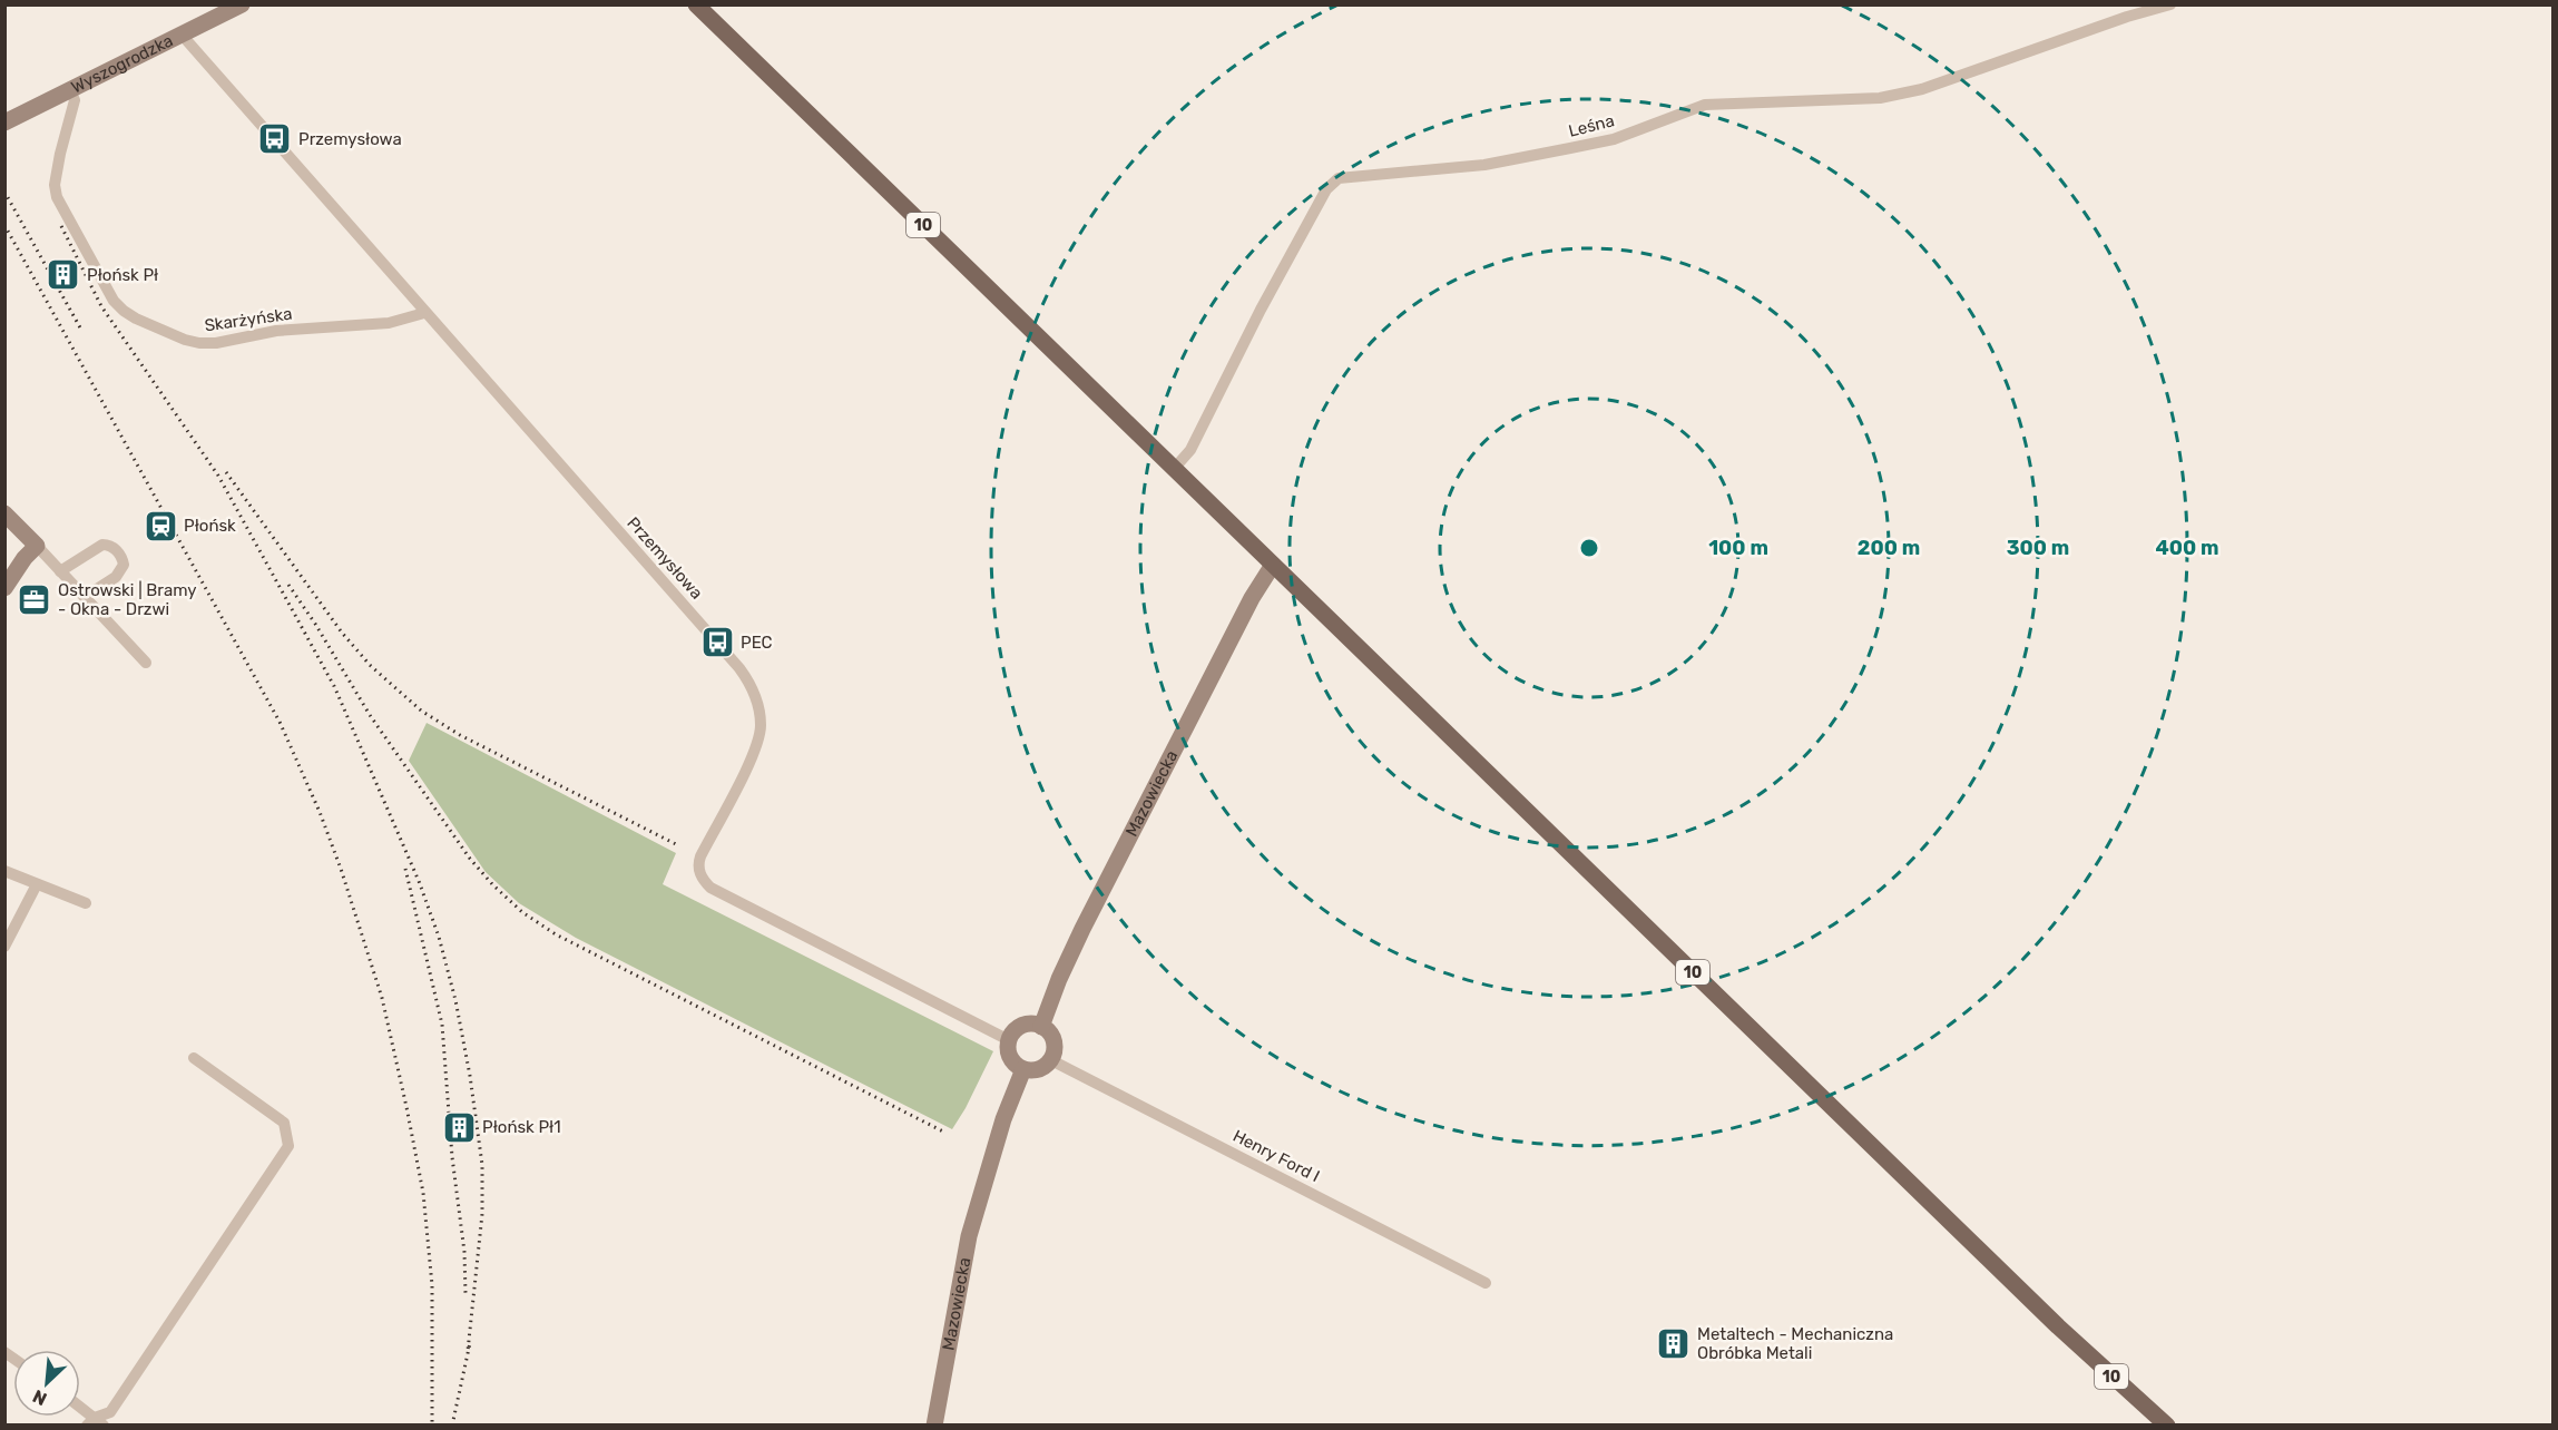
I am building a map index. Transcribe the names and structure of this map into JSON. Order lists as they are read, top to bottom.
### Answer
{
  "streets": {
    "main road": ["10"],
    "street": [
      "Wyszogrodzka",
      "Leśna",
      "Skarżyńska",
      "Przemysłowa",
      "Mazowiecka",
      "Henry Ford I"
    ]
  },
  "crossings": [
    ["Wyszogrodzka", "Skarżyńska"],
    ["Wyszogrodzka", "Przemysłowa"],
    ["Leśna", "10"],
    ["10", "Mazowiecka"],
    ["Skarżyńska", "Przemysłowa"],
    ["Przemysłowa", "Mazowiecka"],
    ["Przemysłowa", "Henry Ford I"],
    ["Mazowiecka", "Henry Ford I"]
  ],
  "places": {
    "bus stop": ["Przemysłowa", "PEC"],
    "building": ["Płońsk Pł", "Płońsk Pł1", "Metaltech - Mechaniczna Obróbka Metali"],
    "station": ["Płońsk"],
    "office": ["Ostrowski | Bramy - Okna - Drzwi"]
  },
  "north": "bottom left",
  "rings": [
    "100 m",
    "200 m",
    "300 m",
    "400 m"
  ]
}
